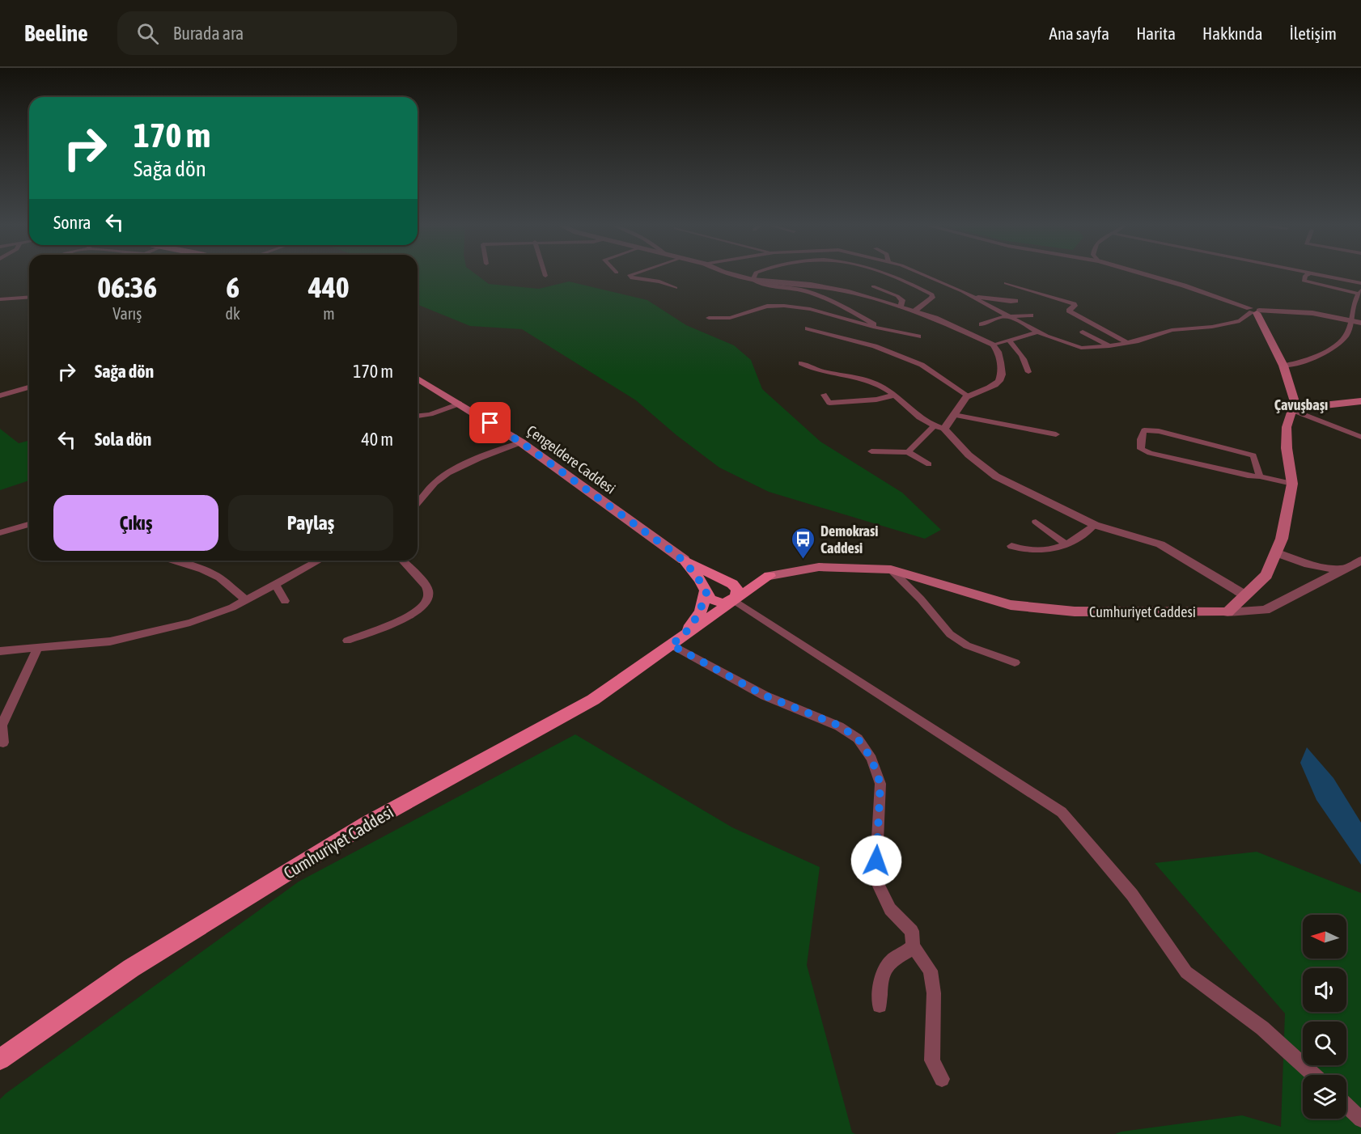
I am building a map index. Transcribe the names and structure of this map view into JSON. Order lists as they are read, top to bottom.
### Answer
{
  "streets": {
    "main road": ["Çengeldere Caddesi", "Cumhuriyet Caddesi"]
  },
  "districts": ["Çavuşbaşı"],
  "places": {
    "bus stop": ["Demokrasi Caddesi"]
  },
  "north": "left",
  "page": {
    "header": "Beeline",
    "search": "Burada ara",
    "nav": [
      "Ana sayfa",
      "Harita",
      "Hakkında",
      "İletişim"
    ],
    "turn": ["170 m", "Sağa dön"],
    "then": "Sonra",
    "eta": [
      "06:36",
      "Varış",
      "6",
      "dk",
      "440",
      "m"
    ],
    "list": [
      {
        "name": "Sağa dön",
        "value": "170 m"
      },
      {
        "name": "Sola dön",
        "value": "40 m"
      }
    ],
    "buttons": ["Çıkış", "Paylaş"]
  }
}
